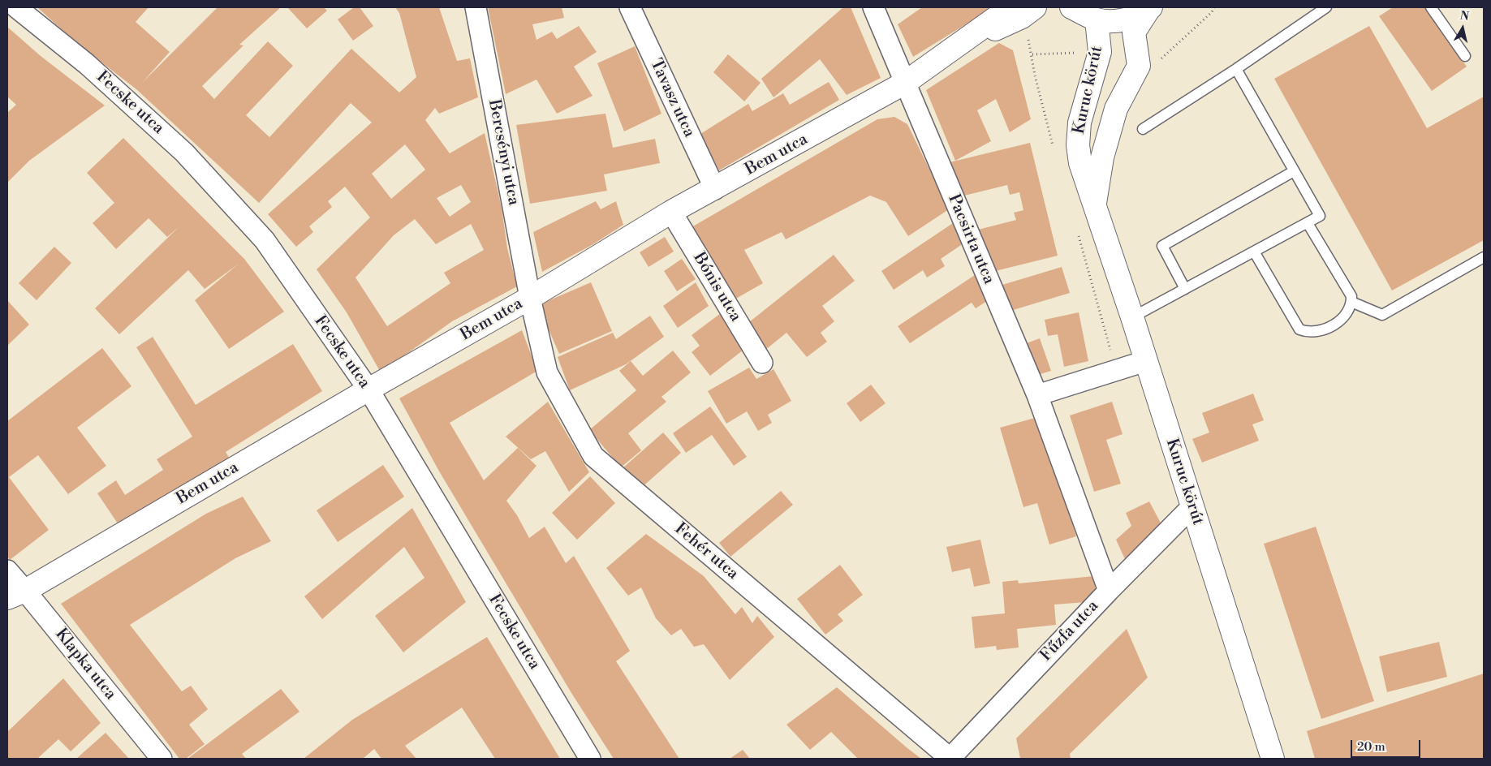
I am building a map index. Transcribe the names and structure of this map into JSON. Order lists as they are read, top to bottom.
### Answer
{
  "streets": {
    "street": [
      "Kuruc körút",
      "Tavasz utca",
      "Fecske utca",
      "Bercsényi utca",
      "Bem utca",
      "Pacsirta utca",
      "Bónis utca",
      "Fehér utca",
      "Fűzfa utca",
      "Klapka utca"
    ]
  },
  "crossings": [
    ["Kuruc körút", "Fűzfa utca"],
    ["Tavasz utca", "Bem utca"],
    ["Fecske utca", "Bem utca"],
    ["Bercsényi utca", "Bem utca"],
    ["Bercsényi utca", "Fehér utca"],
    ["Bem utca", "Pacsirta utca"],
    ["Bem utca", "Bónis utca"],
    ["Bem utca", "Fehér utca"],
    ["Bem utca", "Klapka utca"],
    ["Pacsirta utca", "Fűzfa utca"],
    ["Fehér utca", "Fűzfa utca"]
  ],
  "scale_bar": "20 m",
  "north": "top"
}
